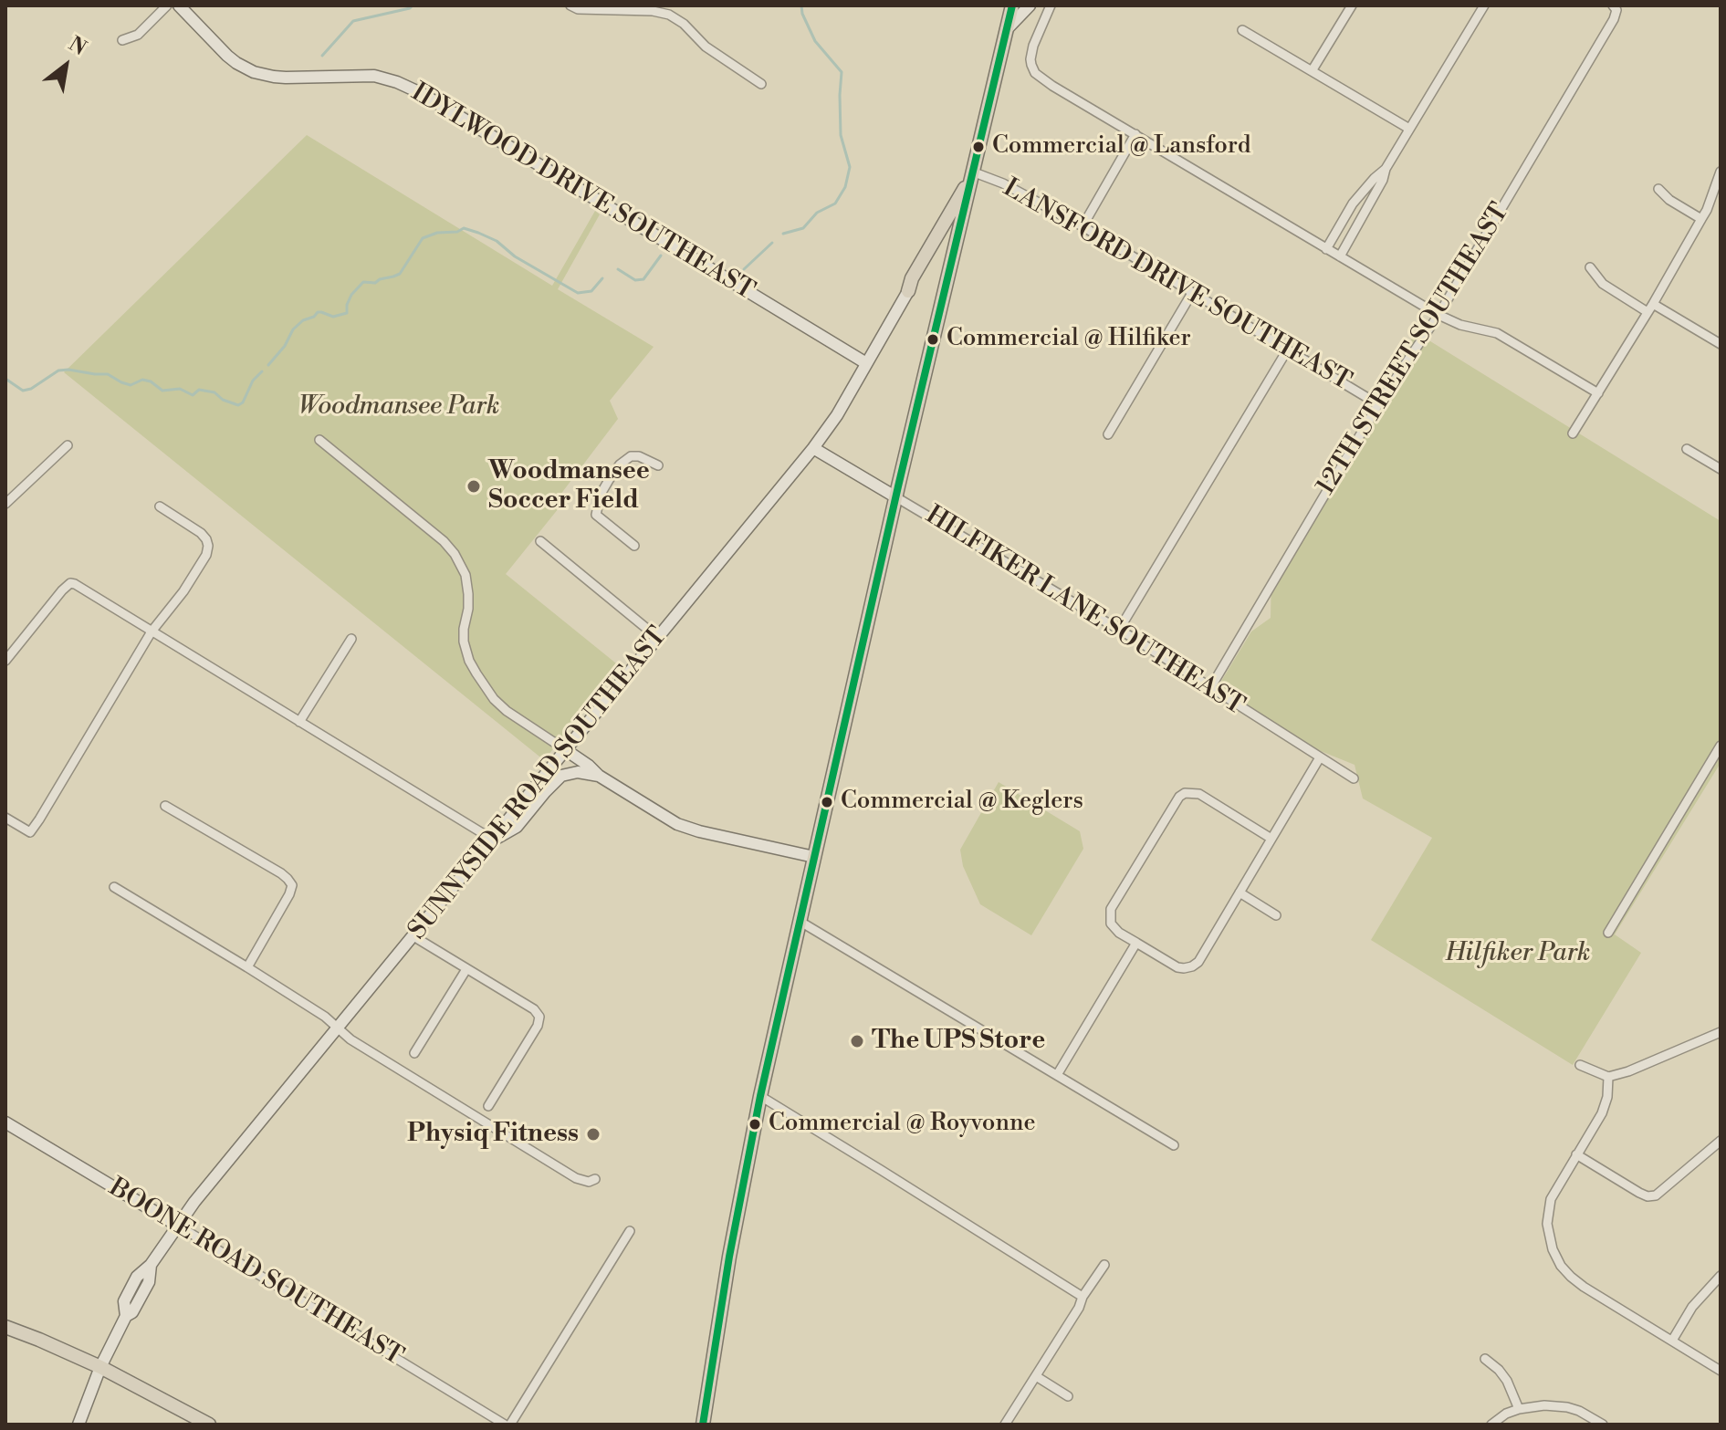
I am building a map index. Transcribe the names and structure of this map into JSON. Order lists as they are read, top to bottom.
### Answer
{
  "streets": {
    "main road": [
      "IDYLWOOD DRIVE SOUTHEAST",
      "HILFIKER LANE SOUTHEAST",
      "SUNNYSIDE ROAD SOUTHEAST",
      "BOONE ROAD SOUTHEAST"
    ],
    "street": ["LANSFORD DRIVE SOUTHEAST", "12TH STREET SOUTHEAST"]
  },
  "crossings": [
    ["IDYLWOOD DRIVE SOUTHEAST", "SUNNYSIDE ROAD SOUTHEAST"],
    ["LANSFORD DRIVE SOUTHEAST", "12TH STREET SOUTHEAST"],
    ["12TH STREET SOUTHEAST", "HILFIKER LANE SOUTHEAST"],
    ["HILFIKER LANE SOUTHEAST", "SUNNYSIDE ROAD SOUTHEAST"],
    ["SUNNYSIDE ROAD SOUTHEAST", "BOONE ROAD SOUTHEAST"]
  ],
  "parks": ["Woodmansee Park", "Hilfiker Park"],
  "places": [
    "Commercial @ Lansford",
    "Commercial @ Hilfiker",
    "Woodmansee Soccer Field",
    "Commercial @ Keglers",
    "The UPS Store",
    "Commercial @ Royvonne",
    "Physiq Fitness"
  ],
  "north": "top right"
}
